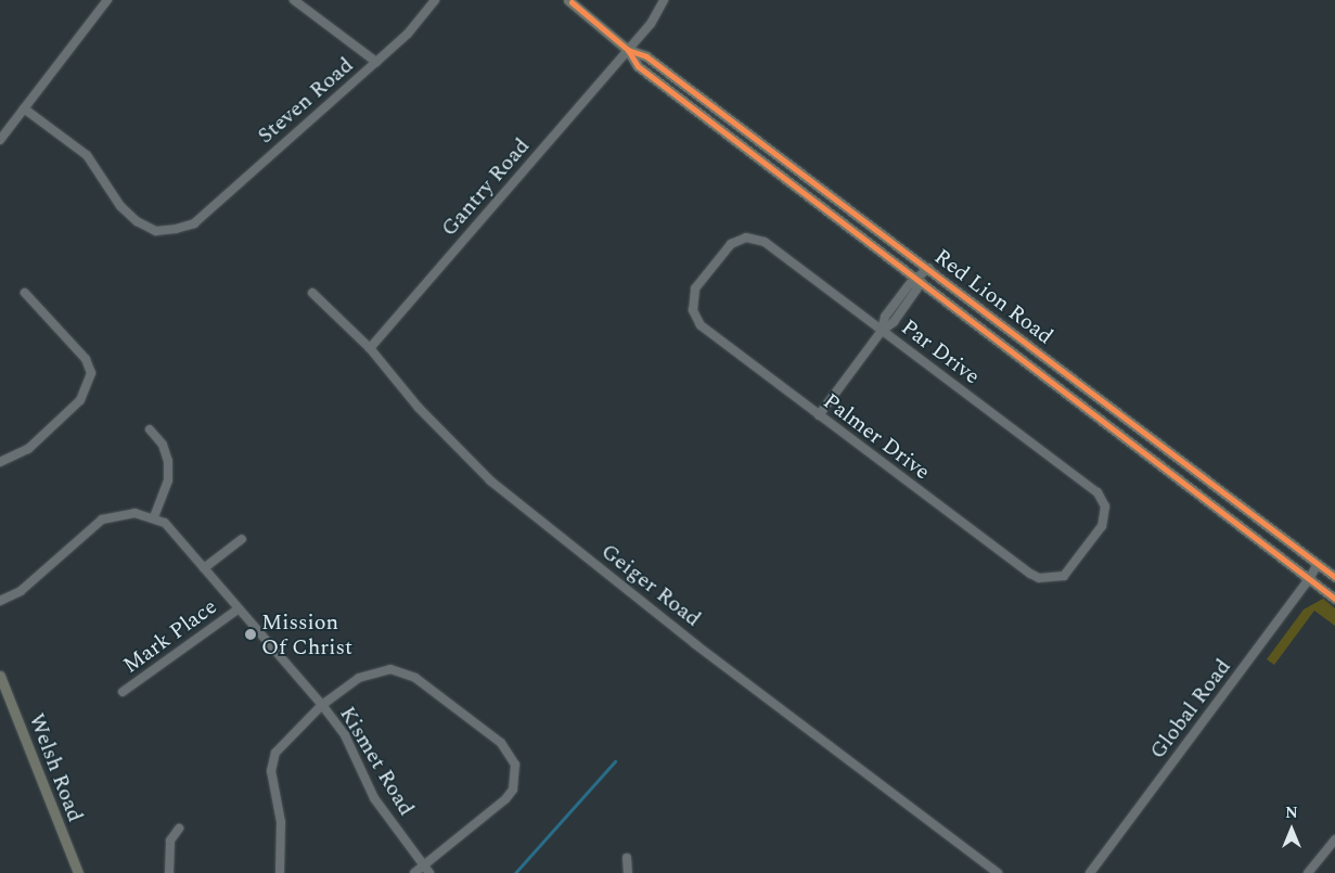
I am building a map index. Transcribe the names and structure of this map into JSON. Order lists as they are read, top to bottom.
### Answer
{
  "streets": {
    "main road": ["Red Lion Road", "Welsh Road"],
    "street": [
      "Steven Road",
      "Gantry Road",
      "Par Drive",
      "Palmer Drive",
      "Geiger Road",
      "Mark Place",
      "Global Road",
      "Kismet Road"
    ]
  },
  "crossings": [
    ["Gantry Road", "Red Lion Road"],
    ["Gantry Road", "Geiger Road"],
    ["Red Lion Road", "Global Road"],
    ["Par Drive", "Palmer Drive"],
    ["Mark Place", "Kismet Road"]
  ],
  "places": ["Mission Of Christ"],
  "north": "top"
}
